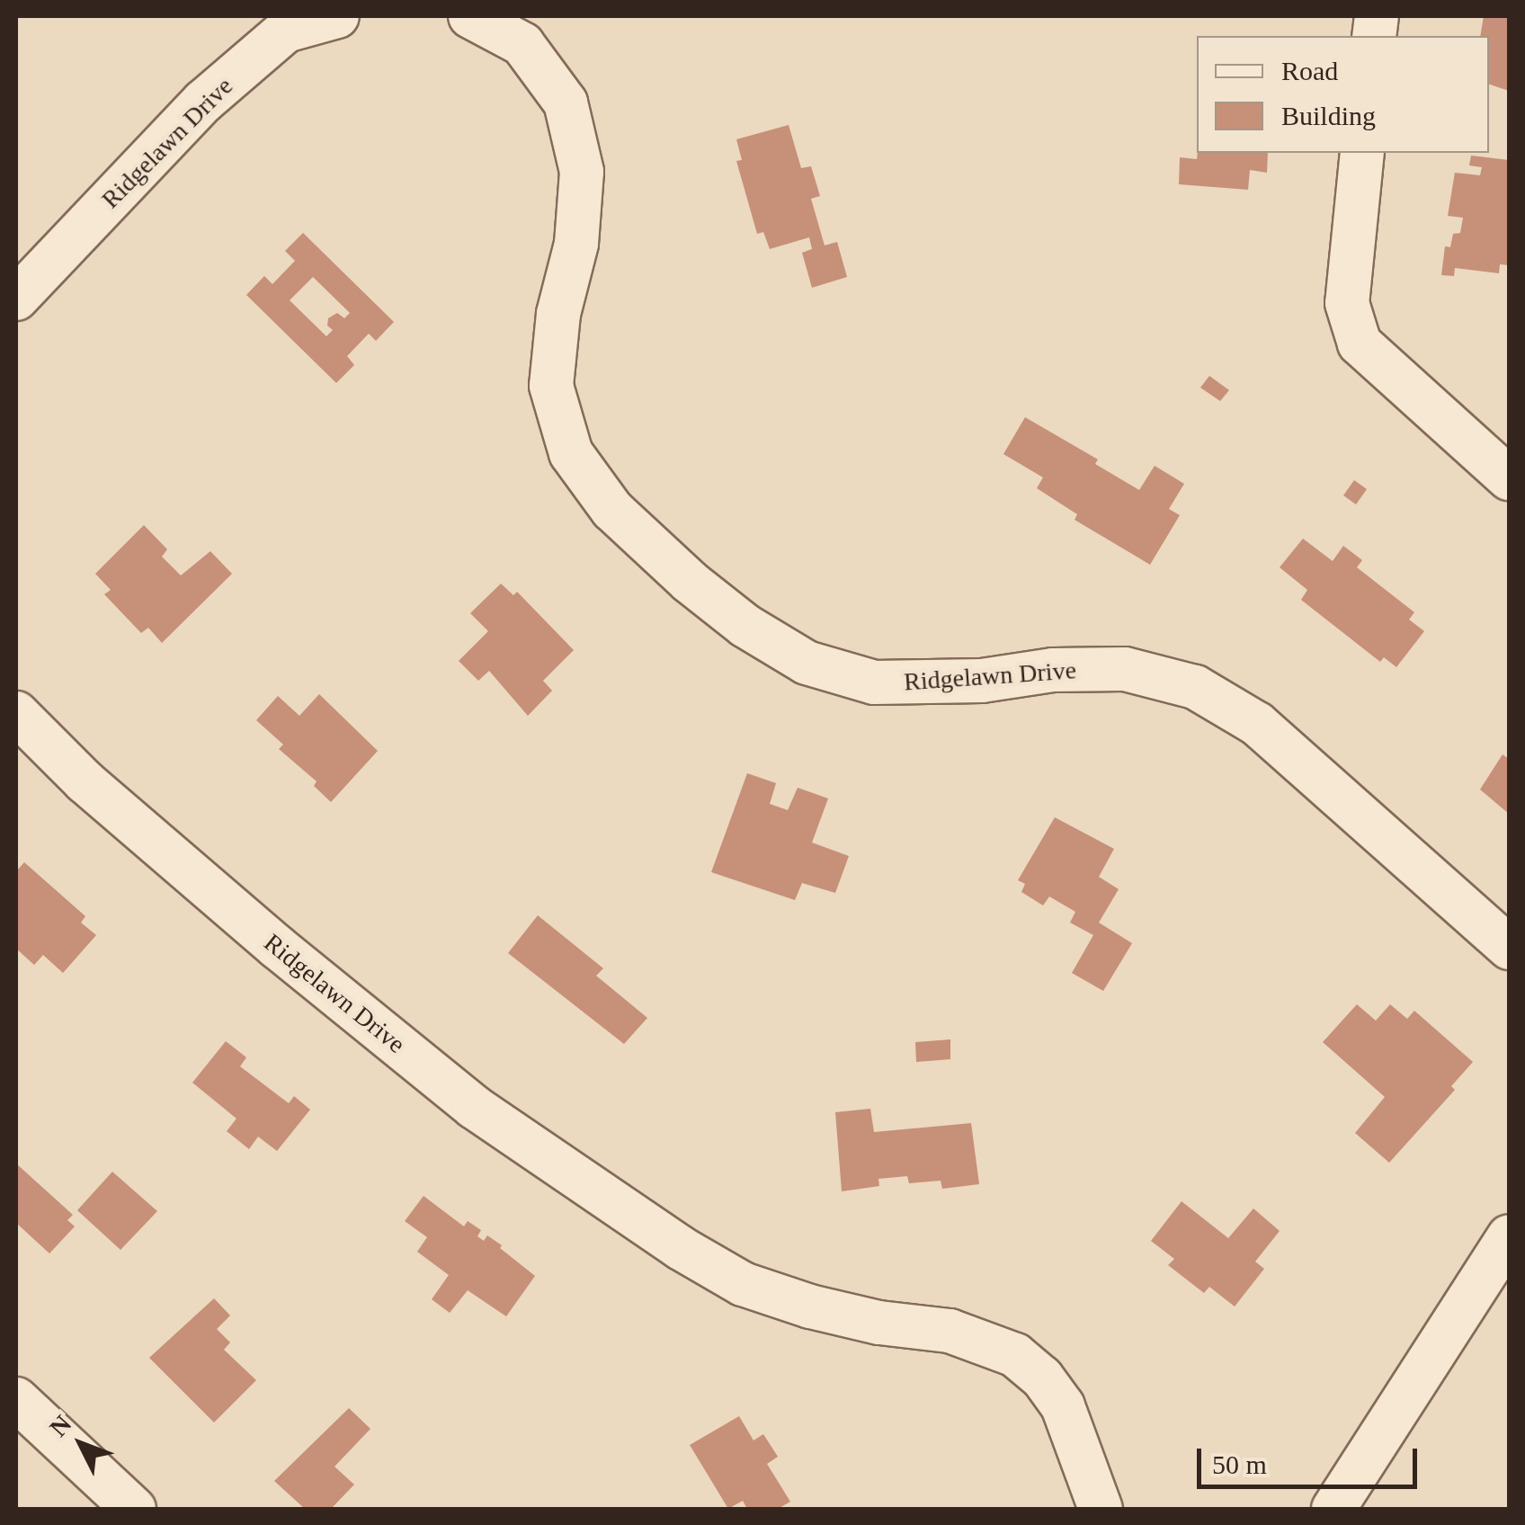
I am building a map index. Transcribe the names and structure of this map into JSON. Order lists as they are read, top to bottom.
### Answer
{
  "streets": {
    "street": ["Ridgelawn Drive"]
  },
  "legend": ["Road", "Building"],
  "scale_bar": "50 m",
  "north": "top left"
}
